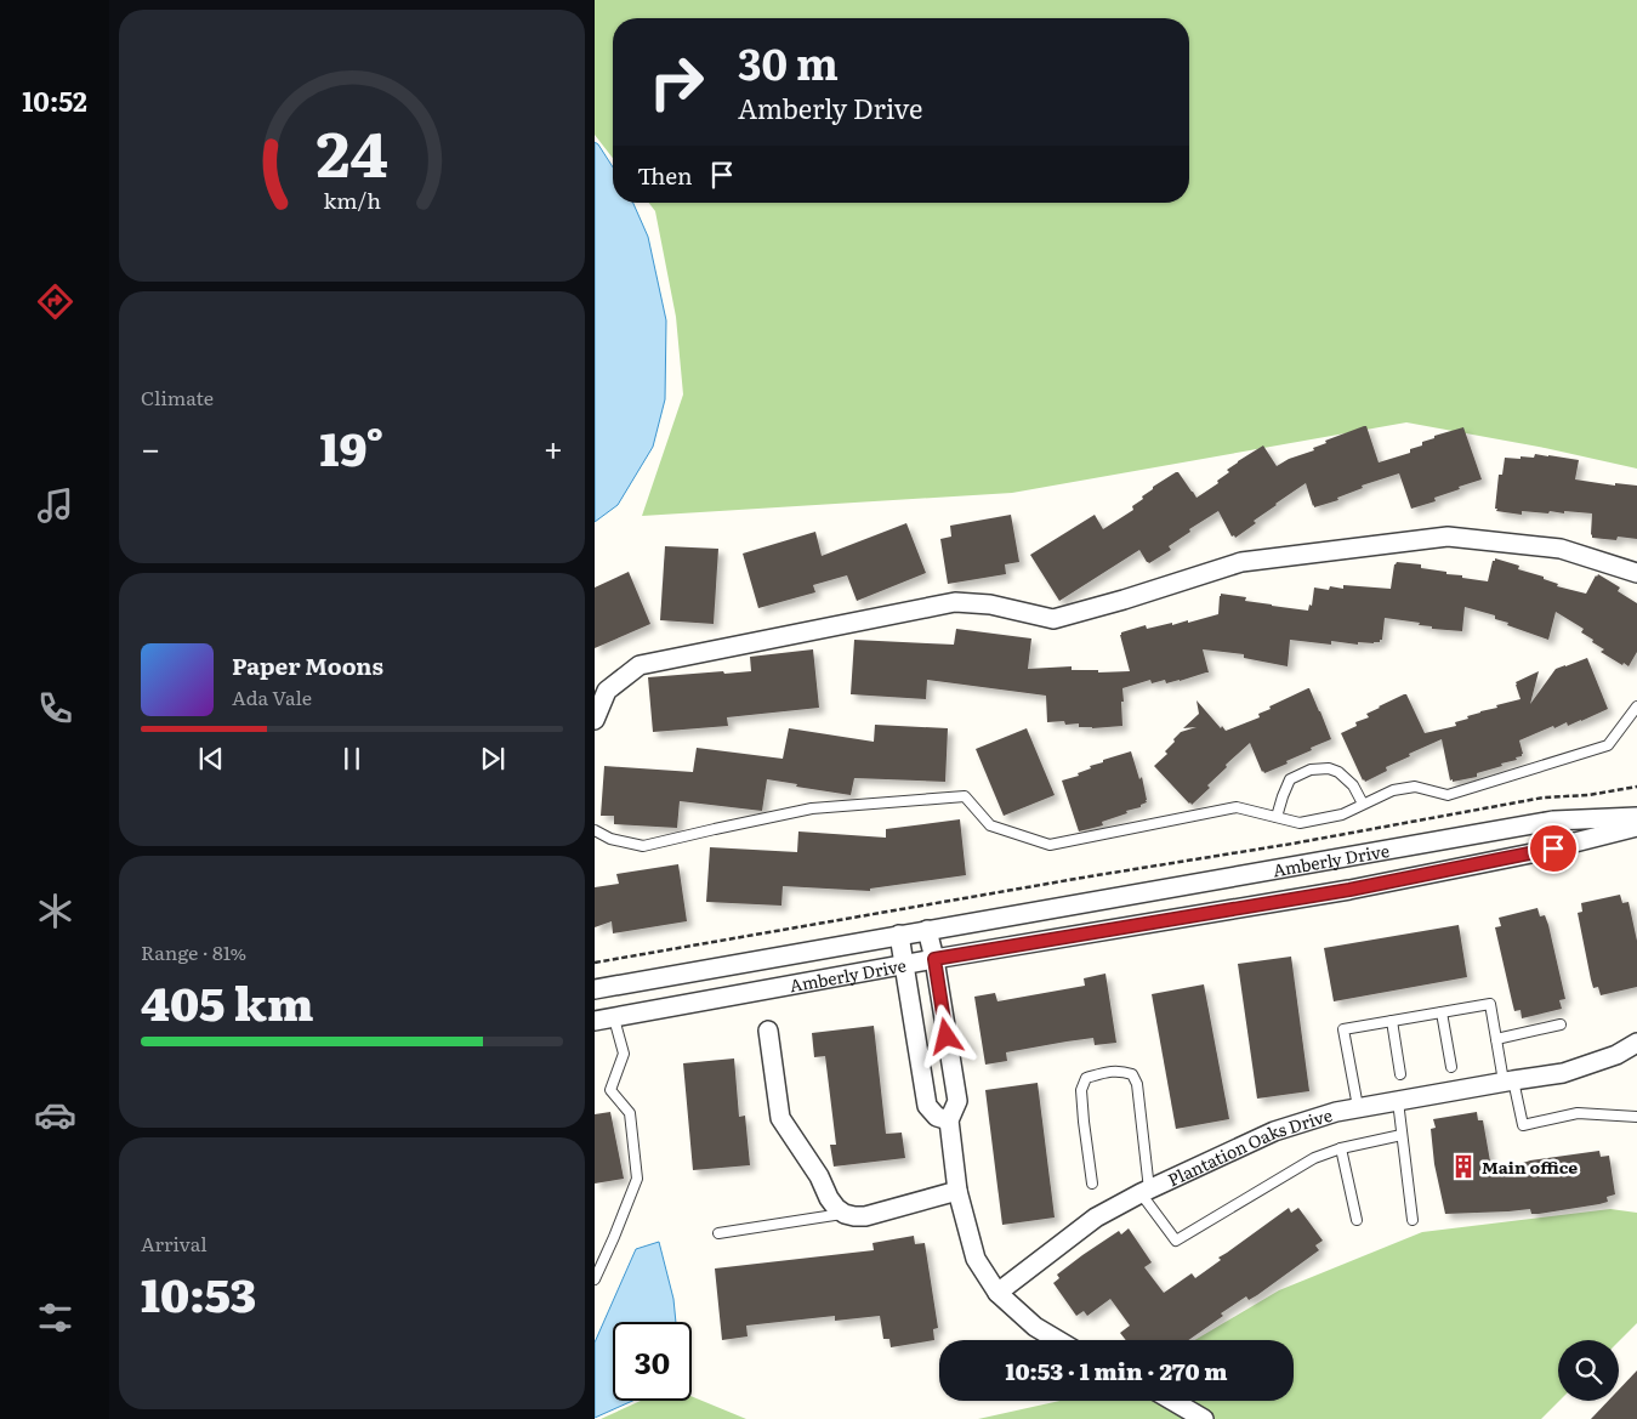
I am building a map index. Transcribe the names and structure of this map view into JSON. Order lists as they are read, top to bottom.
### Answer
{
  "streets": {
    "street": ["Amberly Drive", "Plantation Oaks Drive"]
  },
  "places": {
    "building": ["Main office"]
  },
  "page": {
    "tabs": "10:52",
    "turn": ["30 m", "Amberly Drive"],
    "then": "Then",
    "tile": [
      "Climate",
      ["Range · 81%", "405 km"],
      ["Arrival", "10:53"]
    ],
    "heat": ["−", "19°", "+"],
    "song": ["Paper Moons", "Ada Vale"],
    "limit": "30",
    "trip": "10:53 · 1 min · 270 m",
    "gauge": ["24", "km/h"]
  }
}
